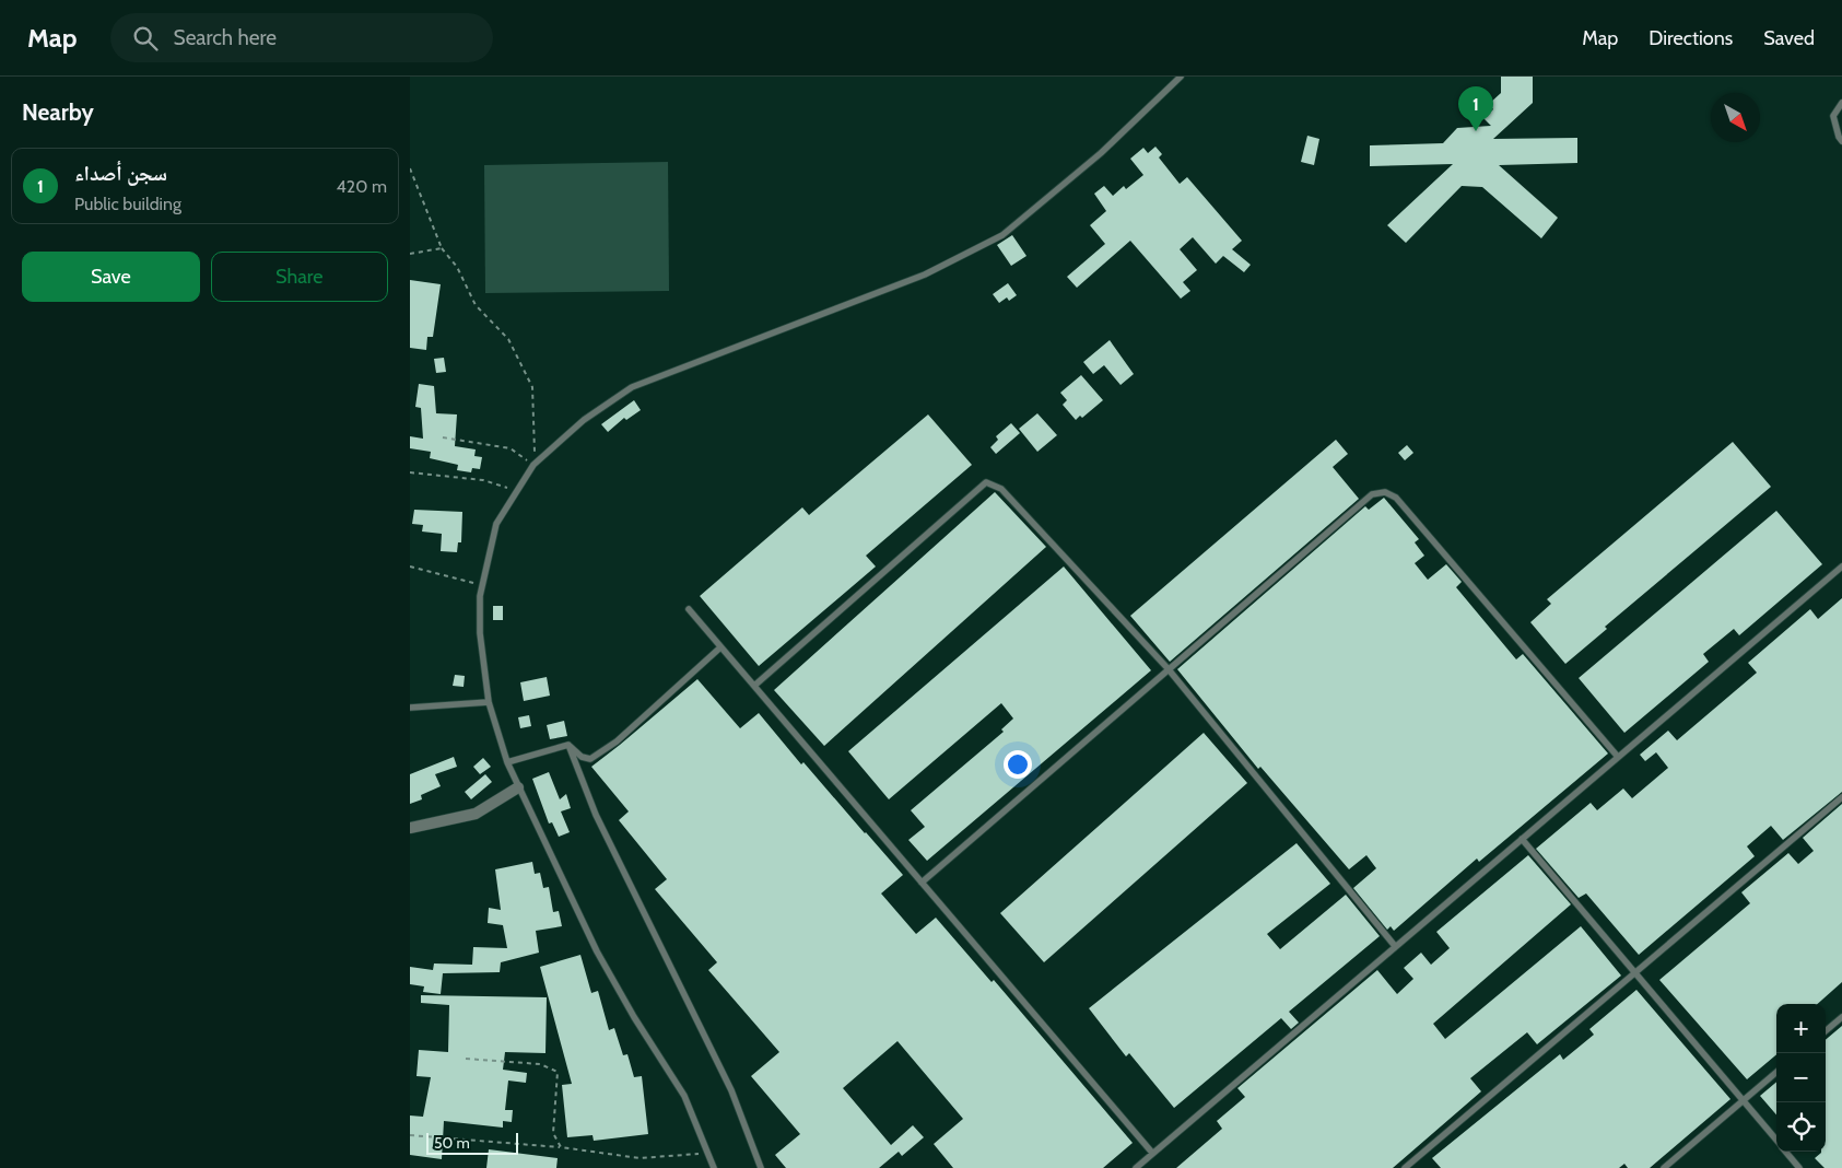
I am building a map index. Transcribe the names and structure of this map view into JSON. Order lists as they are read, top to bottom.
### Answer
{
  "scale_bar": "50 m",
  "north": "bottom right",
  "page": {
    "header": "Map",
    "search": "Search here",
    "nav": ["Map", "Directions", "Saved"],
    "heading": "Nearby",
    "pins": "1",
    "list": [
      {
        "mark": "1",
        "name": "سجن أصداء",
        "note": "Public building",
        "value": "420 m"
      }
    ],
    "buttons": ["Save", "Share"],
    "map_buttons": ["+", "−"],
    "scale": "50 m"
  }
}
